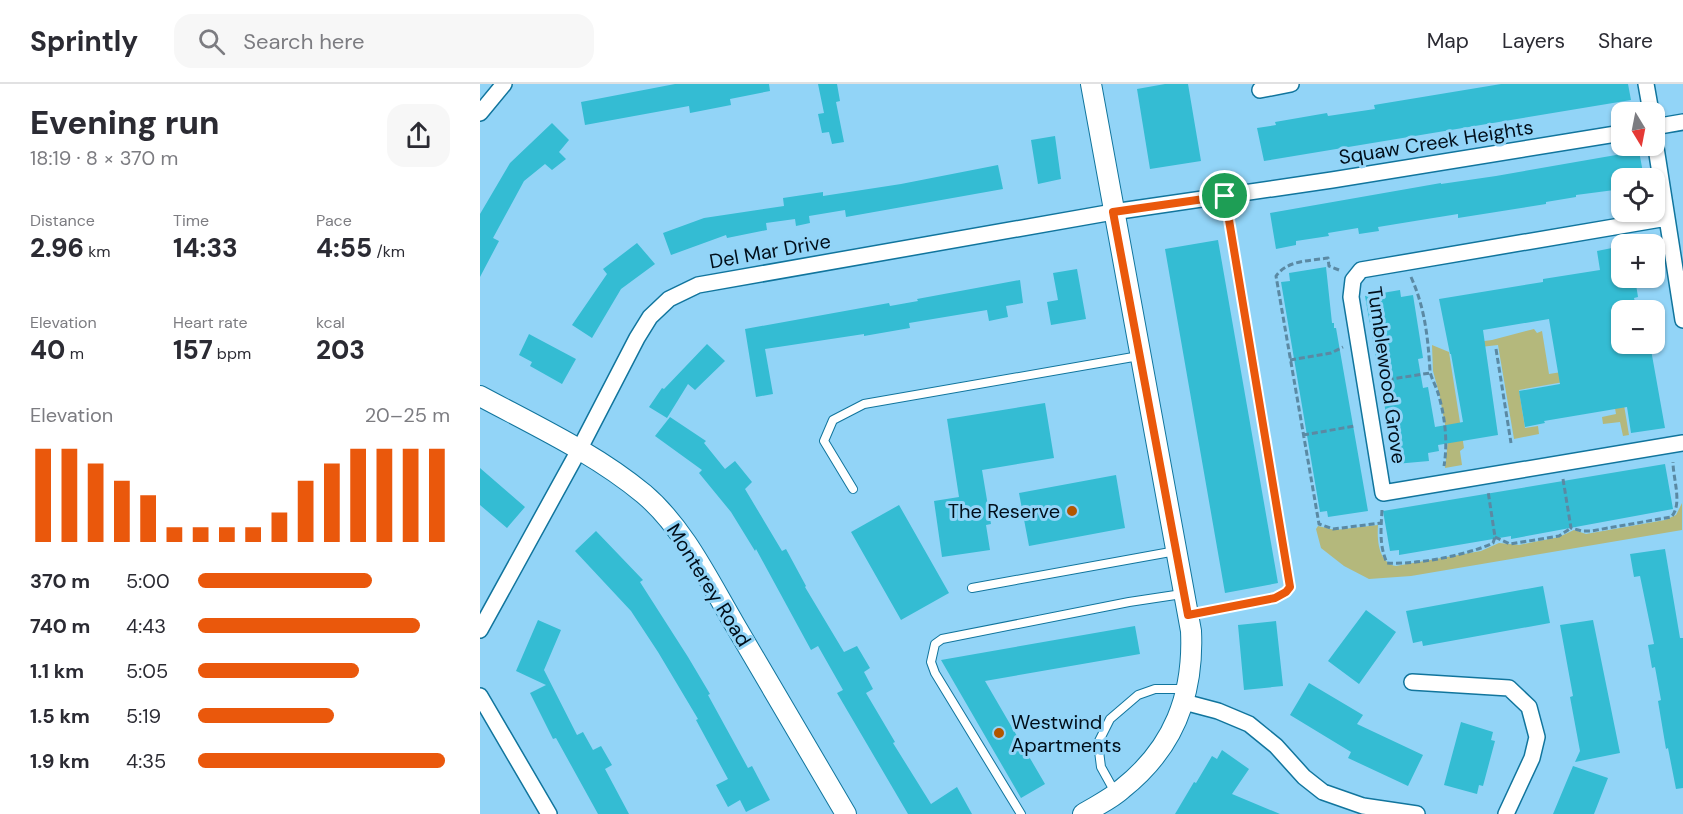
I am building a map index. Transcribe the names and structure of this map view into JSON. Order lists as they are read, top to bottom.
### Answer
{
  "streets": {
    "street": [
      "Squaw Creek Heights",
      "Del Mar Drive",
      "Tumblewood Grove",
      "Monterey Road"
    ]
  },
  "crossings": [
    ["Squaw Creek Heights", "Del Mar Drive"],
    ["Del Mar Drive", "Monterey Road"]
  ],
  "places": ["The Reserve", "Westwind Apartments"],
  "north": "bottom",
  "page": {
    "header": "Sprintly",
    "search": "Search here",
    "nav": ["Map", "Layers", "Share"],
    "heading": ["Evening run", "18:19 · 8 × 370 m"],
    "map_buttons": ["+", "−"],
    "stats": [
      ["Distance", "2.96 km"],
      ["Time", "14:33"],
      ["Pace", "4:55 /km"],
      ["Elevation", "40 m"],
      ["Heart rate", "157 bpm"],
      ["kcal", "203"]
    ],
    "chart": ["Elevation", "20–25 m"],
    "list": [
      {
        "name": "370 m",
        "note": "5:00"
      },
      {
        "name": "740 m",
        "note": "4:43"
      },
      {
        "name": "1.1 km",
        "note": "5:05"
      },
      {
        "name": "1.5 km",
        "note": "5:19"
      },
      {
        "name": "1.9 km",
        "note": "4:35"
      }
    ]
  }
}
